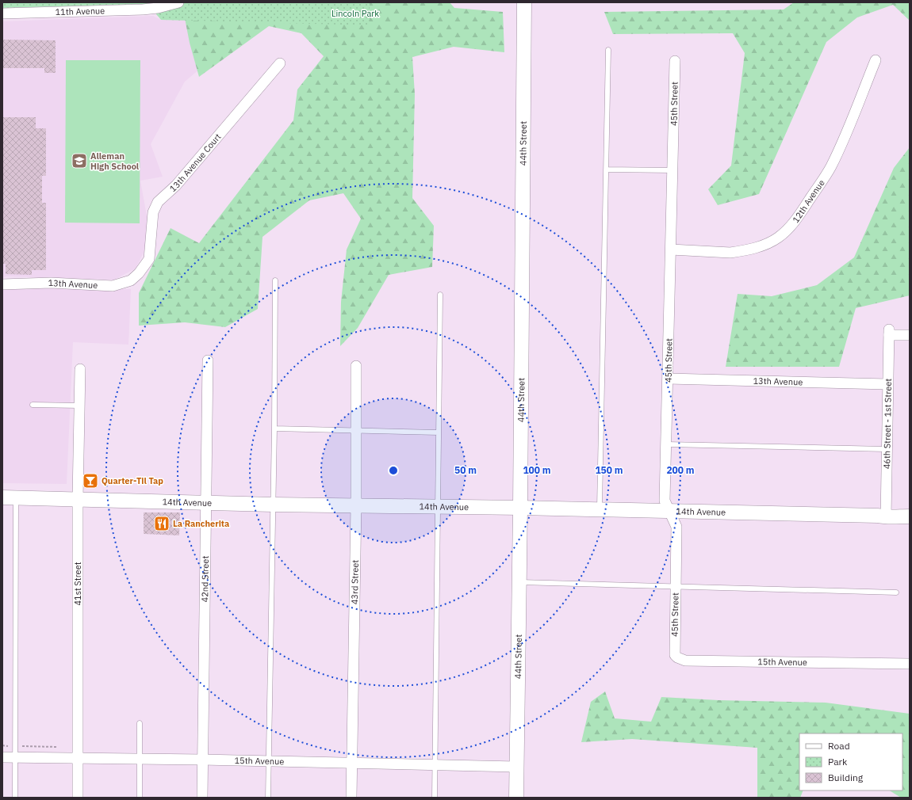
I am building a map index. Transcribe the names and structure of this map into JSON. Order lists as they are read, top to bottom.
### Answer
{
  "streets": {
    "street": [
      "11th Avenue",
      "45th Street",
      "44th Street",
      "13th Avenue Court",
      "12th Avenue",
      "13th Avenue",
      "46th Street - 1st Street",
      "14th Avenue",
      "42nd Street",
      "43rd Street",
      "41st Street",
      "15th Avenue"
    ]
  },
  "crossings": [
    ["45th Street", "12th Avenue"],
    ["45th Street", "13th Avenue"],
    ["45th Street", "14th Avenue"],
    ["45th Street", "15th Avenue"],
    ["44th Street", "14th Avenue"],
    ["44th Street", "15th Avenue"],
    ["13th Avenue Court", "13th Avenue"],
    ["13th Avenue", "46th Street - 1st Street"],
    ["46th Street - 1st Street", "14th Avenue"],
    ["14th Avenue", "42nd Street"],
    ["14th Avenue", "43rd Street"],
    ["14th Avenue", "41st Street"],
    ["42nd Street", "15th Avenue"],
    ["43rd Street", "15th Avenue"],
    ["41st Street", "15th Avenue"]
  ],
  "parks": ["Lincoln Park"],
  "places": {
    "school or university": ["Alleman High School"],
    "bar": ["Quarter-Til Tap"],
    "restaurant": ["La Rancherita"]
  },
  "legend": ["Road", "Park", "Building"],
  "rings": [
    "50 m",
    "100 m",
    "150 m",
    "200 m"
  ]
}
